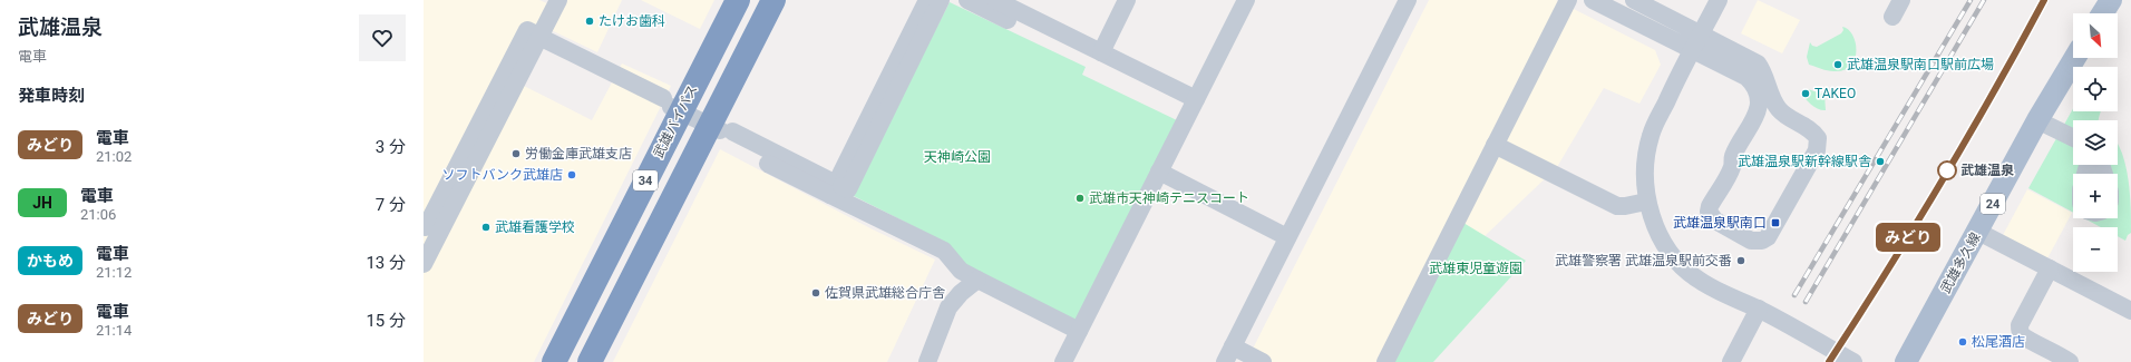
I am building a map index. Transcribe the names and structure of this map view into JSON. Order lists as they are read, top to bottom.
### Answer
{
  "streets": {
    "highway": ["武雄バイパス", "34"],
    "main road": ["24", "武雄多久線"]
  },
  "parks": ["天神崎公園", "武雄東児童遊園"],
  "places": {
    "other": [
      "たけお歯科",
      "武雄温泉駅南口駅前広場",
      "TAKEO",
      "労働金庫武雄支店",
      "武雄温泉駅新幹線駅舎",
      "武雄温泉",
      "ソフトバンク武雄店",
      "武雄市天神崎テニスコート",
      "武雄看護学校",
      "武雄警察署 武雄温泉駅前交番",
      "佐賀県武雄総合庁舎",
      "松尾酒店"
    ],
    "transit": ["武雄温泉駅南口"]
  },
  "north": "bottom right",
  "page": {
    "heading": [
      ["武雄温泉", "電車"],
      "発車時刻"
    ],
    "on_map": "みどり",
    "map_buttons": ["+", "−"],
    "list": [
      {
        "mark": "みどり",
        "name": "電車",
        "note": "21:02",
        "value": "3 分"
      },
      {
        "mark": "JH",
        "name": "電車",
        "note": "21:06",
        "value": "7 分"
      },
      {
        "mark": "かもめ",
        "name": "電車",
        "note": "21:12",
        "value": "13 分"
      },
      {
        "mark": "みどり",
        "name": "電車",
        "note": "21:14",
        "value": "15 分"
      }
    ]
  }
}
